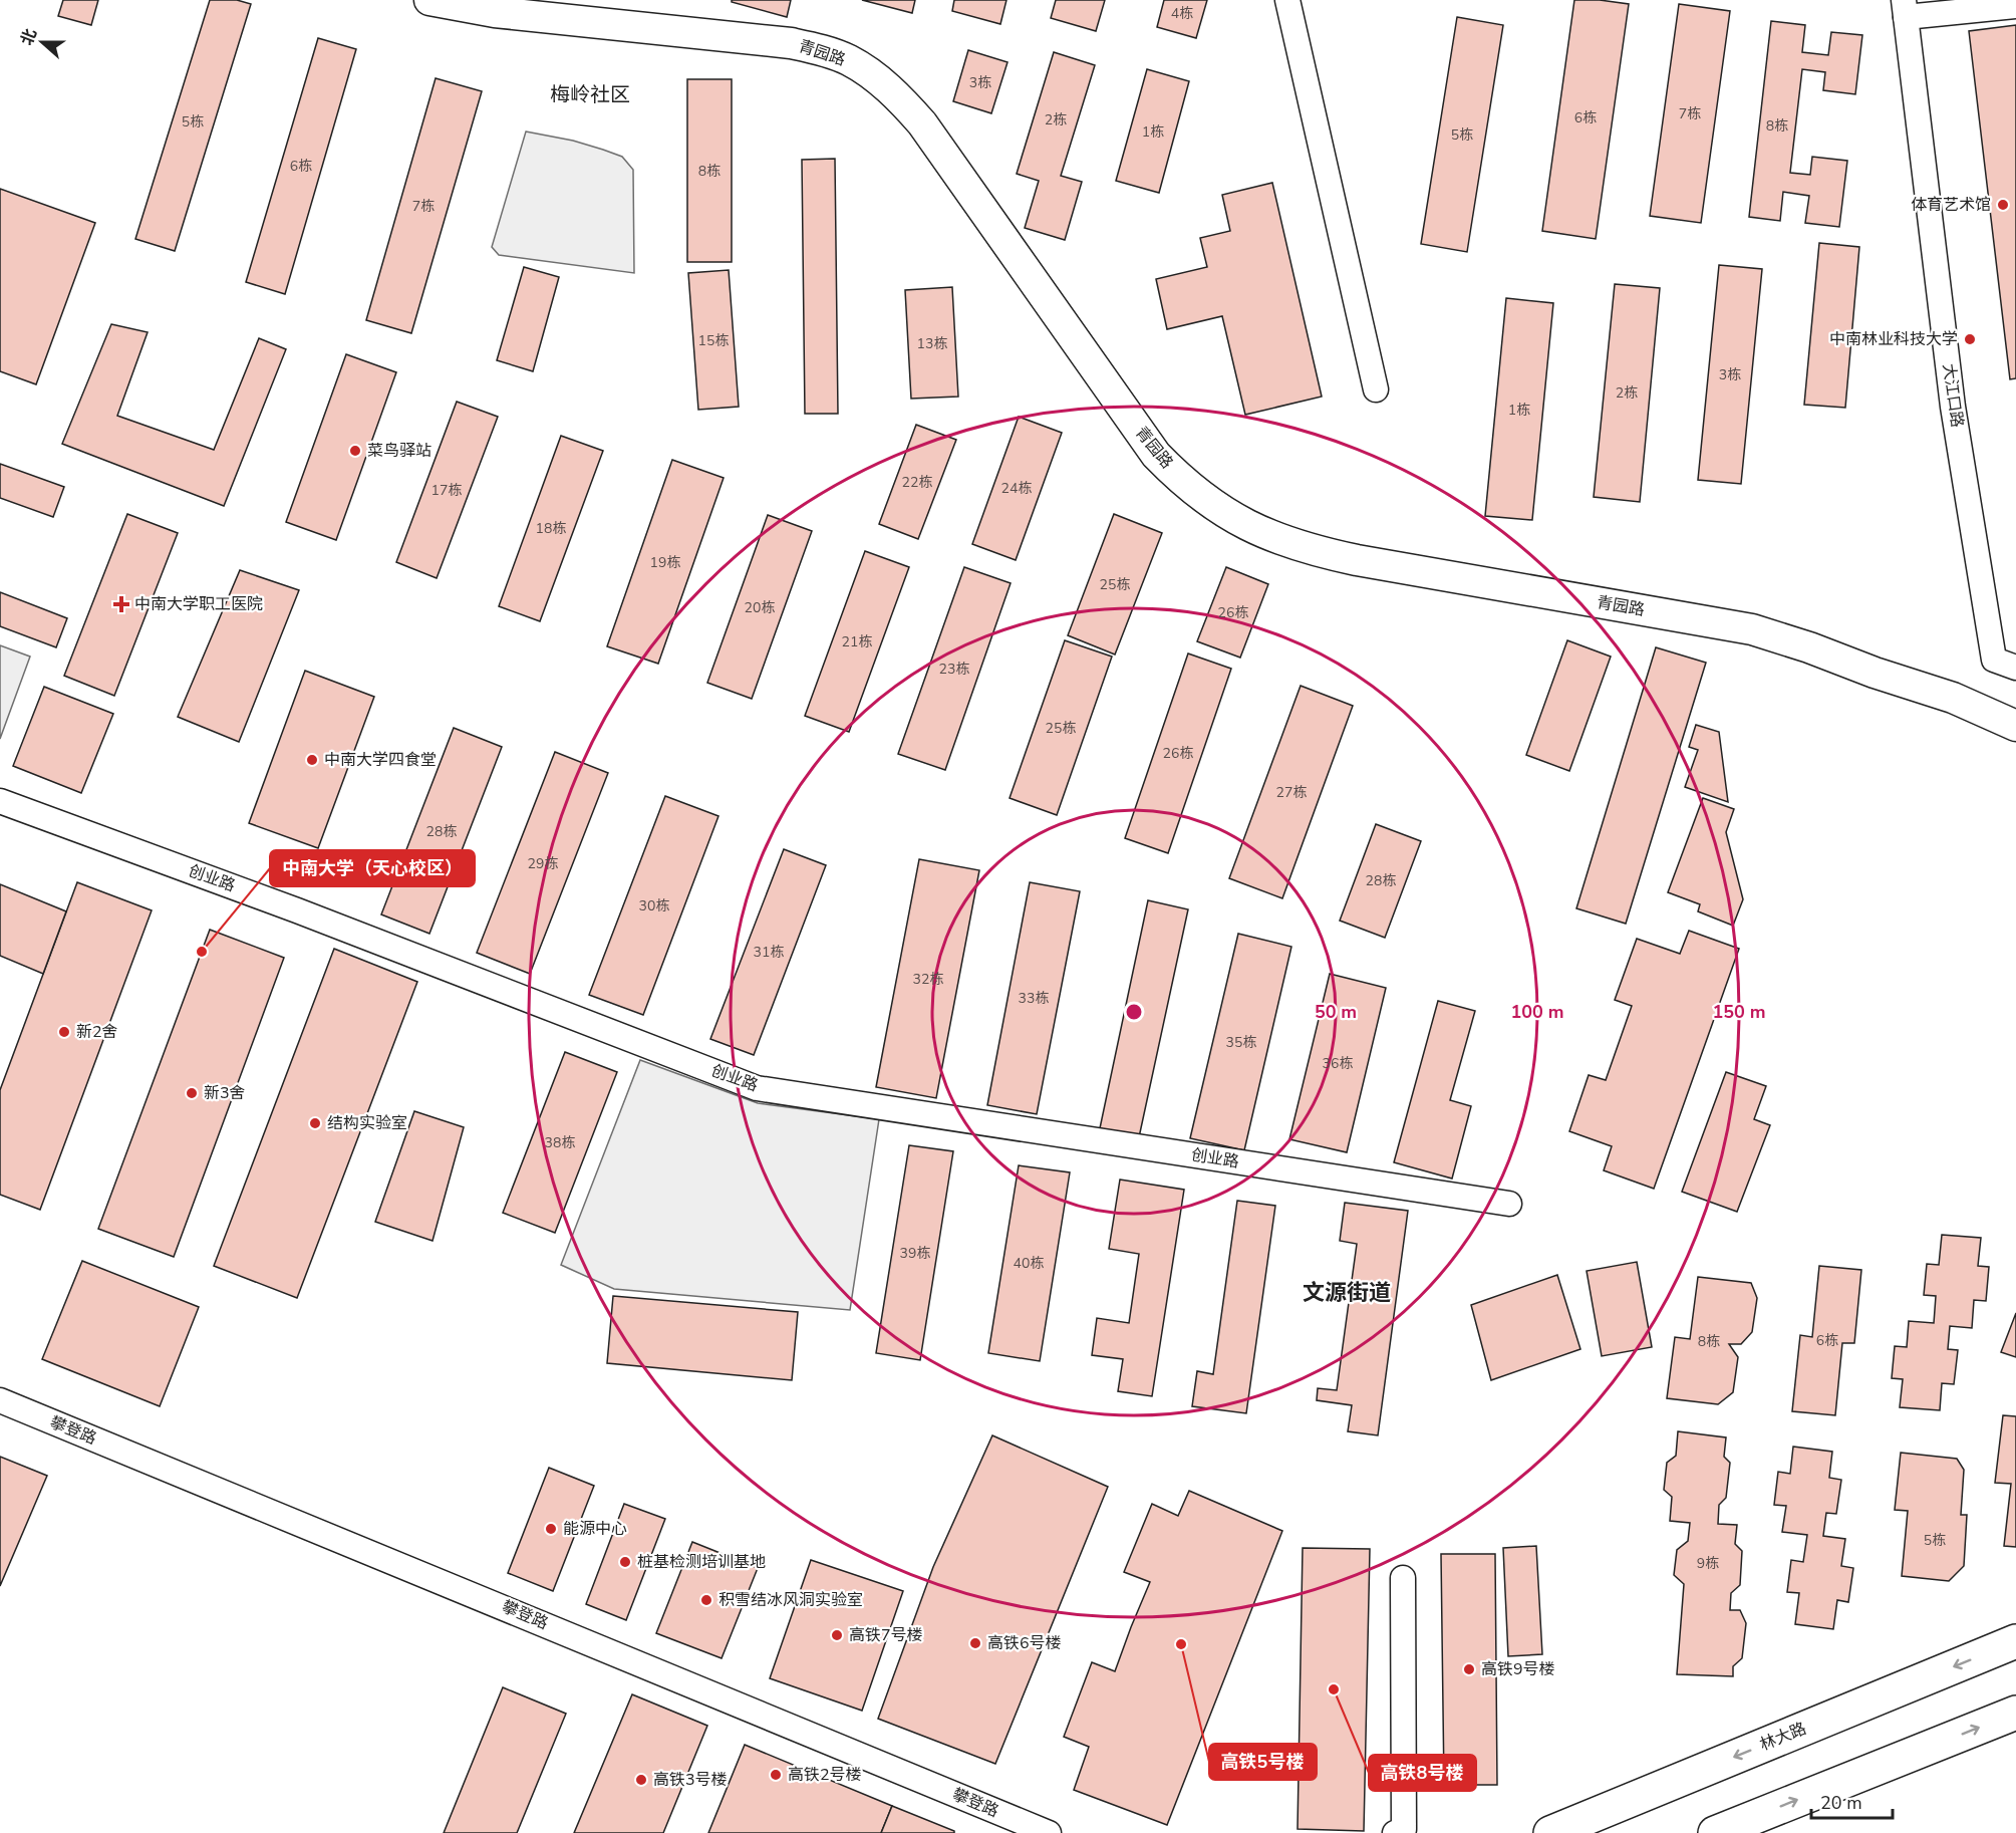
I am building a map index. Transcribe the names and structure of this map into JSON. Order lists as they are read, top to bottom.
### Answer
{
  "streets": {
    "main road": ["林大路"],
    "street": [
      "青园路",
      "大江口路",
      "创业路",
      "攀登路"
    ]
  },
  "districts": ["梅岭社区", "文源街道"],
  "places": {
    "other": [
      "体育艺术馆",
      "中南林业科技大学",
      "菜鸟驿站",
      "中南大学四食堂",
      "中南大学（天心校区）",
      "新2舍",
      "新3舍",
      "结构实验室",
      "能源中心",
      "桩基检测培训基地",
      "积雪结冰风洞实验室",
      "高铁7号楼",
      "高铁6号楼",
      "高铁5号楼",
      "高铁9号楼",
      "高铁8号楼",
      "高铁2号楼",
      "高铁3号楼"
    ],
    "health": ["中南大学职工医院"]
  },
  "house_numbers": [
    "4栋",
    "3栋",
    "7栋",
    "6栋",
    "2栋",
    "5栋",
    "8栋",
    "1栋",
    "5栋",
    "6栋",
    "8栋",
    "7栋",
    "15栋",
    "13栋",
    "3栋",
    "2栋",
    "1栋",
    "22栋",
    "24栋",
    "17栋",
    "18栋",
    "19栋",
    "25栋",
    "20栋",
    "26栋",
    "21栋",
    "23栋",
    "25栋",
    "26栋",
    "27栋",
    "28栋",
    "29栋",
    "28栋",
    "30栋",
    "31栋",
    "32栋",
    "33栋",
    "35栋",
    "36栋",
    "38栋",
    "39栋",
    "40栋",
    "6栋",
    "8栋",
    "5栋",
    "9栋"
  ],
  "scale_bar": "20 m",
  "north": "left",
  "rings": ["50 m", "100 m", "150 m"]
}
